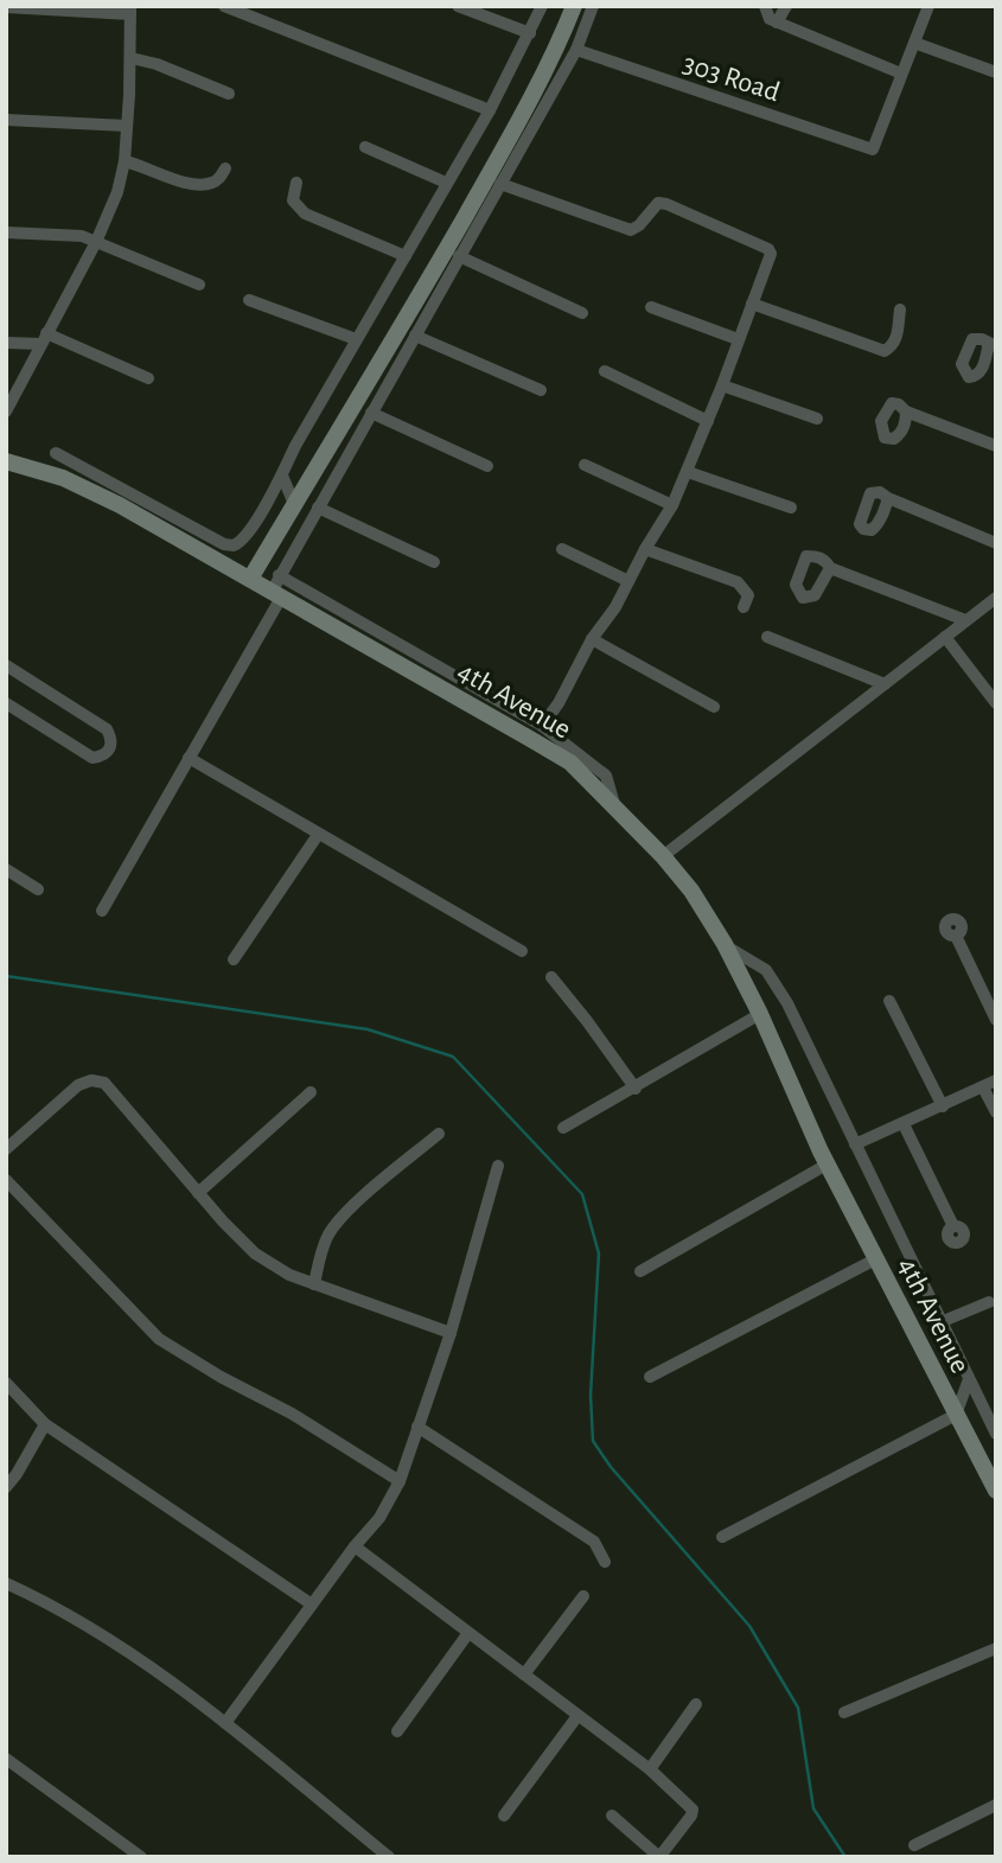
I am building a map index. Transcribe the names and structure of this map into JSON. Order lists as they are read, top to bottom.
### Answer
{
  "streets": {
    "main road": ["4th Avenue"],
    "street": ["303 Road"]
  }
}
